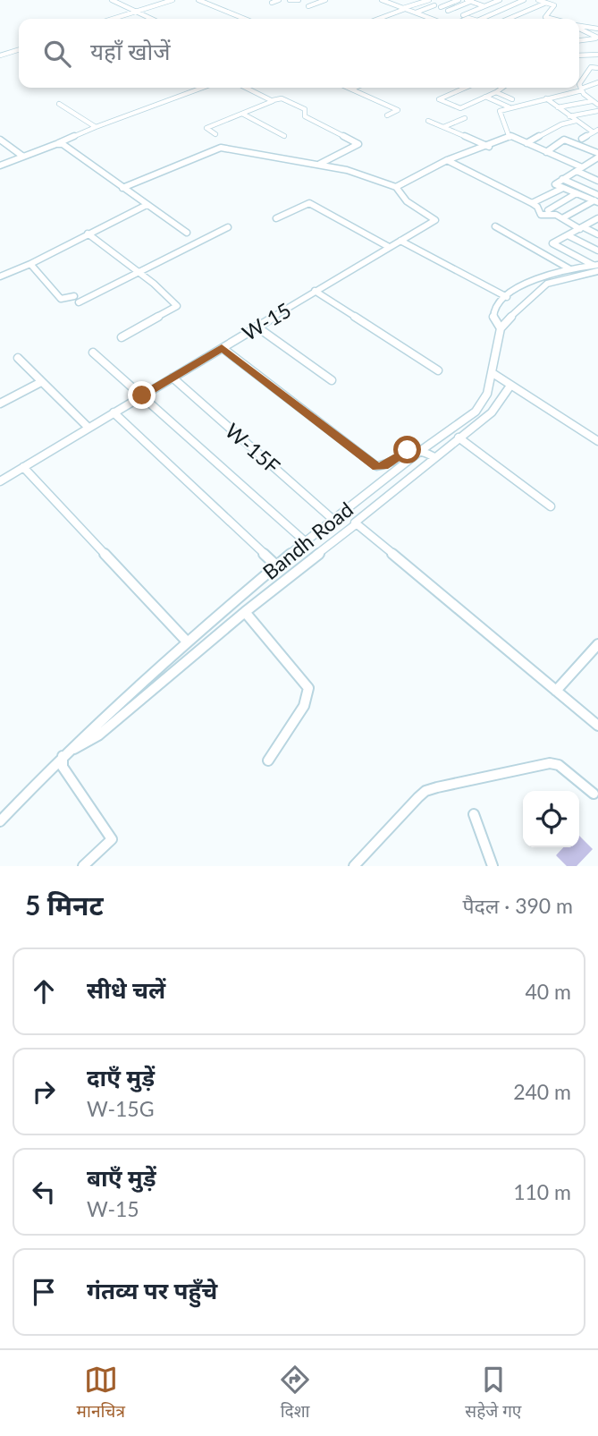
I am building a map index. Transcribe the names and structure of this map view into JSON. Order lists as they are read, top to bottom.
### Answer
{
  "streets": {
    "street": ["W-15", "W-15F", "Bandh Road"]
  },
  "crossings": [
    ["W-15", "W-15F"],
    ["W-15F", "Bandh Road"]
  ],
  "page": {
    "search": "यहाँ खोजें",
    "heading": ["5 मिनट", "पैदल · 390 m"],
    "list": [
      ["सीधे चलें", "40 m"],
      ["दाएँ मुड़ें", "W-15G", "240 m"],
      ["बाएँ मुड़ें", "W-15", "110 m"],
      "गंतव्य पर पहुँचे"
    ],
    "nav": ["मानचित्र", "दिशा", "सहेजे गए"]
  }
}
